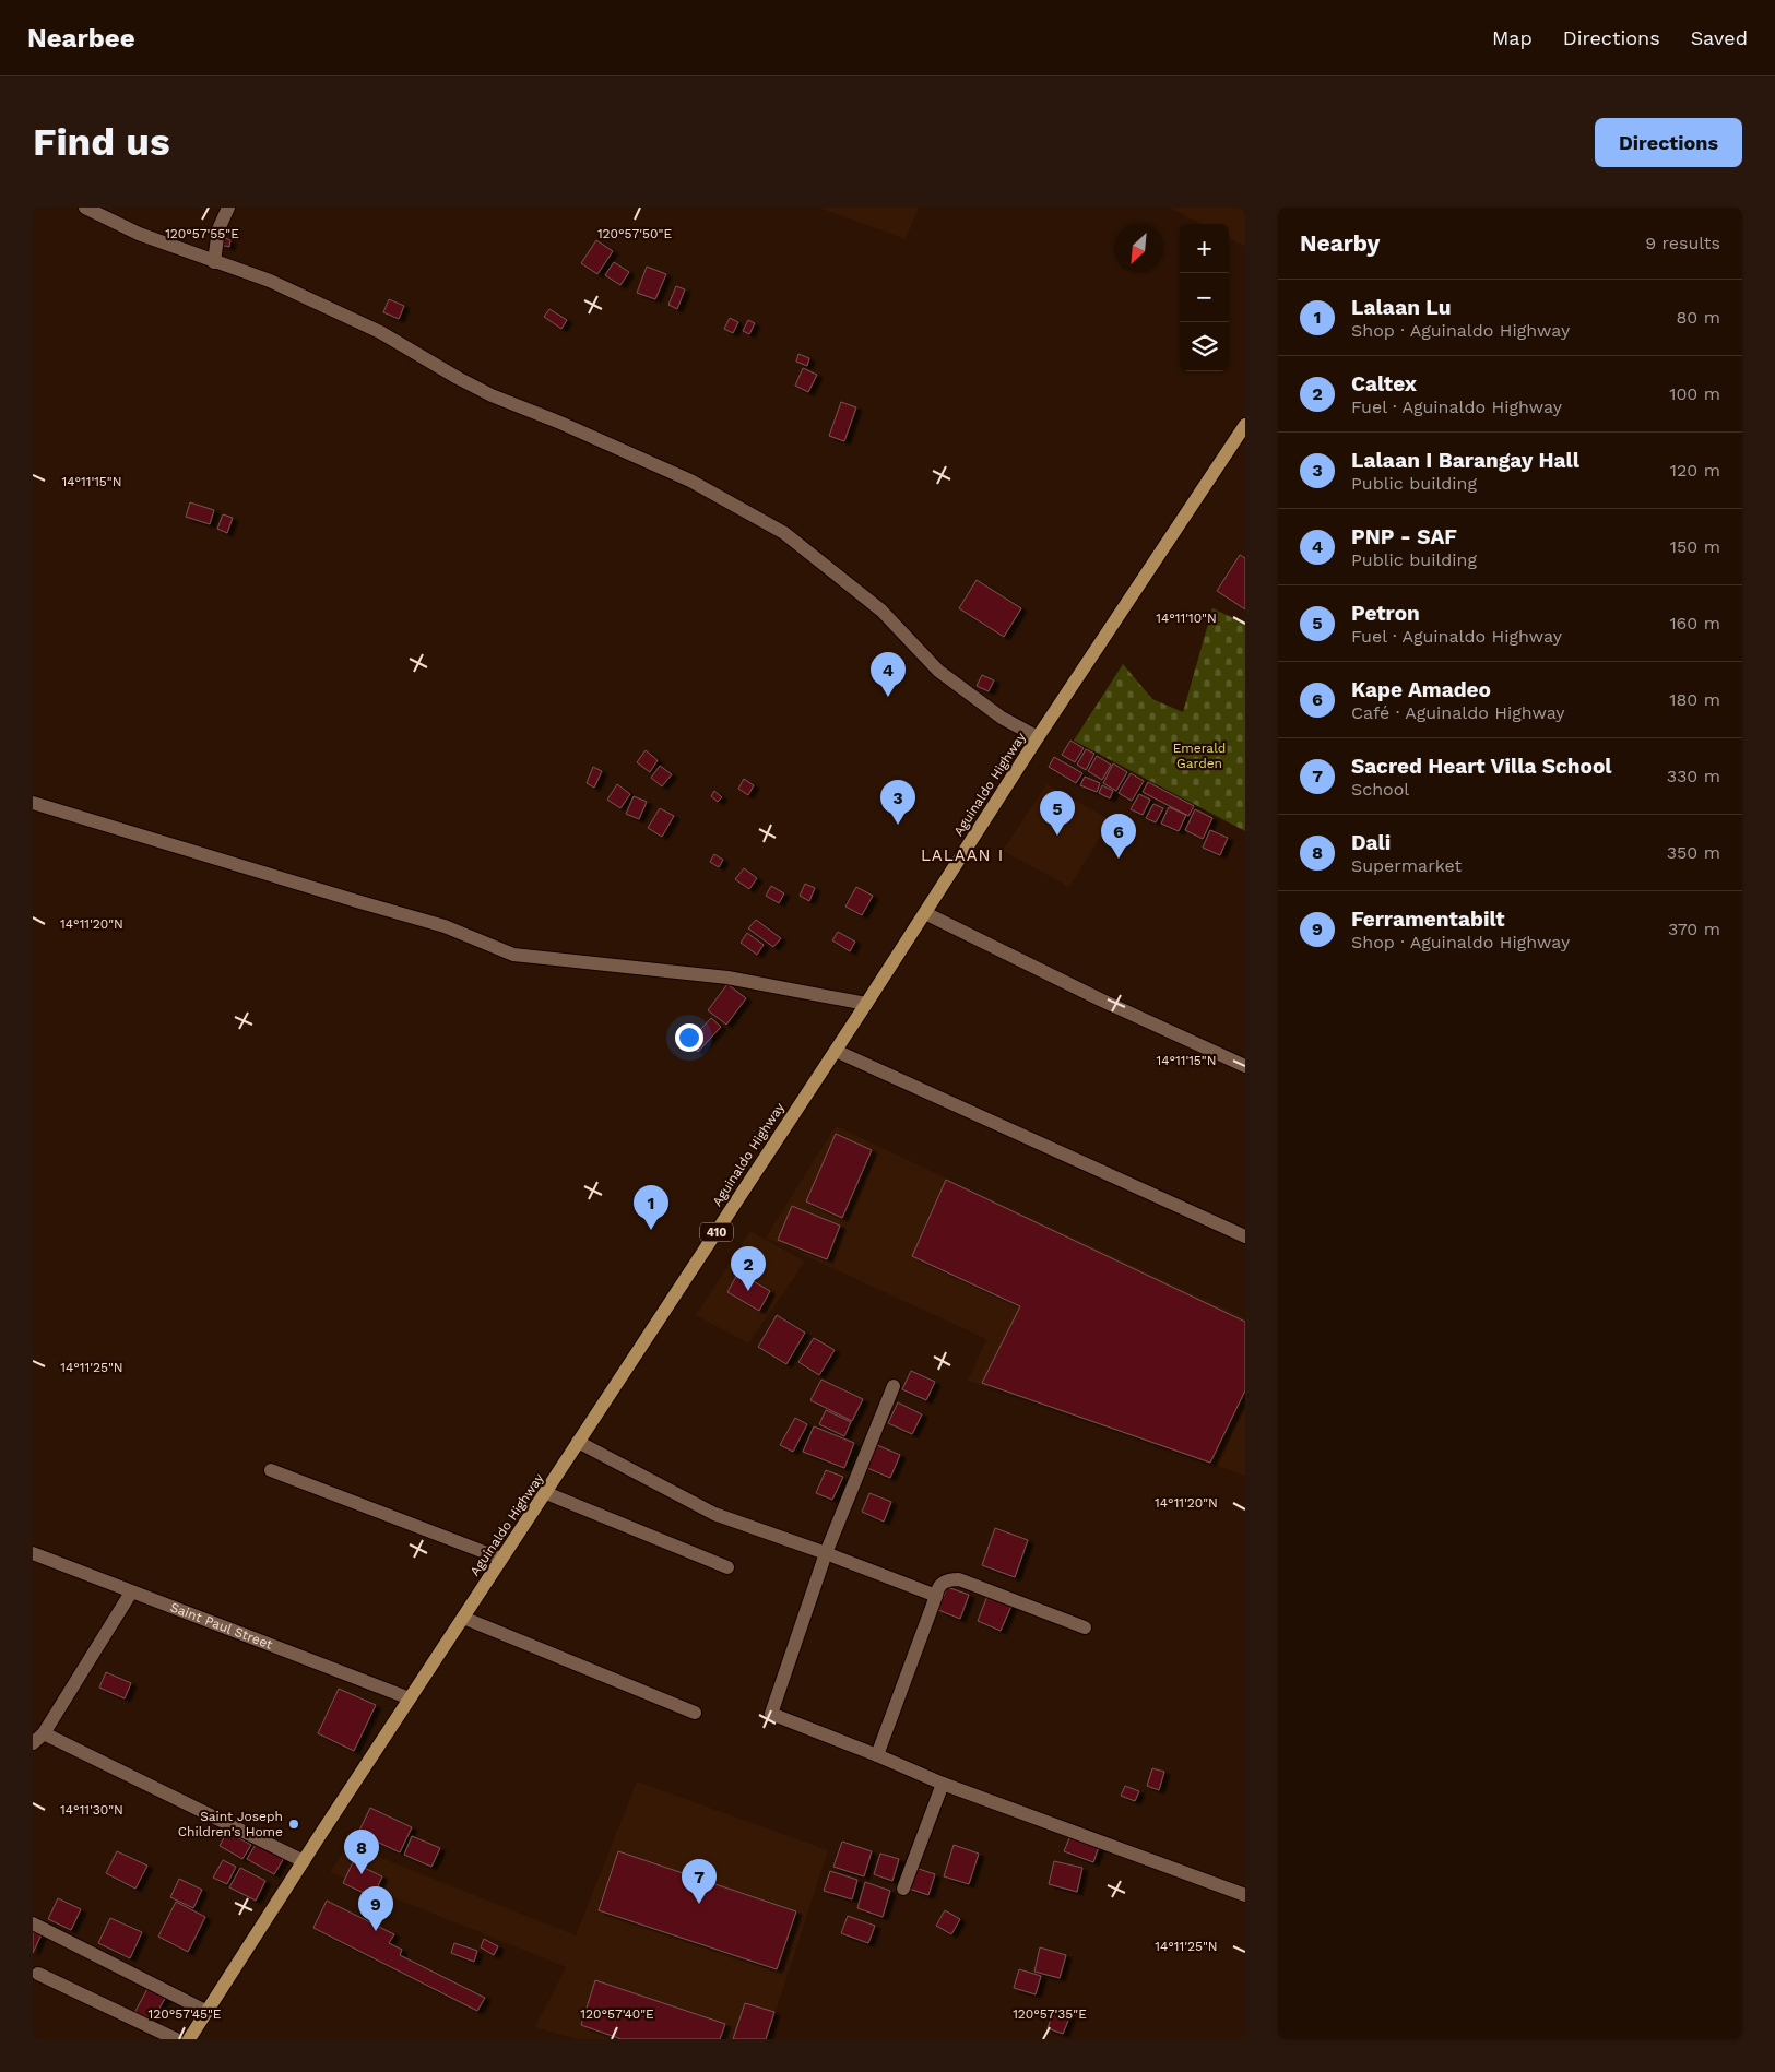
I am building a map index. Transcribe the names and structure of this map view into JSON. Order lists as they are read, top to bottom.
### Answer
{
  "streets": {
    "main road": ["Aguinaldo Highway", "410"],
    "street": ["Saint Paul Street"]
  },
  "crossings": [
    ["Aguinaldo Highway", "Saint Paul Street"]
  ],
  "districts": ["LALAAN I"],
  "parks": ["Emerald Garden"],
  "places": ["Saint Joseph Children's Home"],
  "north": "bottom left",
  "page": {
    "header": "Nearbee",
    "nav": ["Map", "Directions", "Saved"],
    "buttons": "Directions",
    "title": "Find us",
    "heading": ["Nearby", "9 results"],
    "map_buttons": ["+", "−"],
    "list": [
      {
        "mark": "1",
        "name": "Lalaan Lu",
        "note": "Shop · Aguinaldo Highway",
        "value": "80 m"
      },
      {
        "mark": "2",
        "name": "Caltex",
        "note": "Fuel · Aguinaldo Highway",
        "value": "100 m"
      },
      {
        "mark": "3",
        "name": "Lalaan I Barangay Hall",
        "note": "Public building",
        "value": "120 m"
      },
      {
        "mark": "4",
        "name": "PNP - SAF",
        "note": "Public building",
        "value": "150 m"
      },
      {
        "mark": "5",
        "name": "Petron",
        "note": "Fuel · Aguinaldo Highway",
        "value": "160 m"
      },
      {
        "mark": "6",
        "name": "Kape Amadeo",
        "note": "Café · Aguinaldo Highway",
        "value": "180 m"
      },
      {
        "mark": "7",
        "name": "Sacred Heart Villa School",
        "note": "School",
        "value": "330 m"
      },
      {
        "mark": "8",
        "name": "Dali",
        "note": "Supermarket",
        "value": "350 m"
      },
      {
        "mark": "9",
        "name": "Ferramentabilt",
        "note": "Shop · Aguinaldo Highway",
        "value": "370 m"
      }
    ],
    "pins": [
      "4",
      "3",
      "5",
      "6",
      "1",
      "2",
      "8",
      "7",
      "9"
    ]
  },
  "coordinates": [
    "120°57'55\"E",
    "120°57'50\"E",
    "14°11'15\"N",
    "14°11'10\"N",
    "14°11'20\"N",
    "14°11'25\"N",
    "14°11'30\"N",
    "120°57'45\"E",
    "120°57'40\"E",
    "120°57'35\"E"
  ]
}
